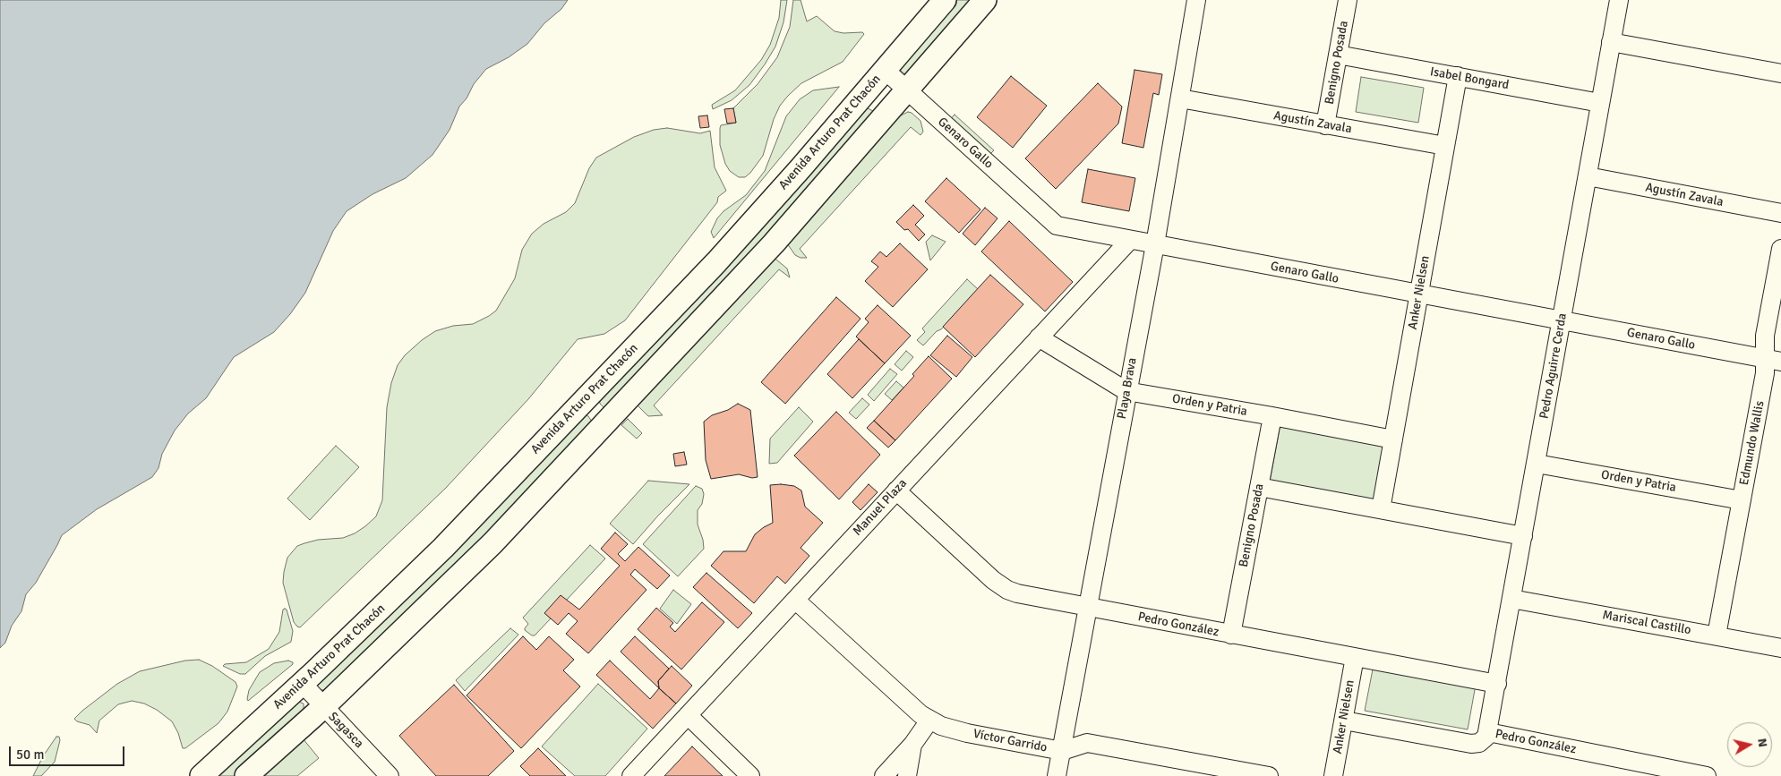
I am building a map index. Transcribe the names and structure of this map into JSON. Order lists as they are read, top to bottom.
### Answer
{
  "streets": {
    "main road": ["Avenida Arturo Prat Chacón"],
    "street": [
      "Benigno Posada",
      "Isabel Bongard",
      "Agustín Zavala",
      "Genaro Gallo",
      "Anker Nielsen",
      "Pedro Aguirre Cerda",
      "Playa Brava",
      "Orden y Patria",
      "Edmundo Wallis",
      "Manuel Plaza",
      "Mariscal Castillo",
      "Pedro González",
      "Sagasca",
      "Víctor Garrido"
    ]
  },
  "crossings": [
    ["Benigno Posada", "Isabel Bongard"],
    ["Benigno Posada", "Agustín Zavala"],
    ["Benigno Posada", "Orden y Patria"],
    ["Benigno Posada", "Pedro González"],
    ["Isabel Bongard", "Anker Nielsen"],
    ["Isabel Bongard", "Pedro Aguirre Cerda"],
    ["Agustín Zavala", "Anker Nielsen"],
    ["Agustín Zavala", "Pedro Aguirre Cerda"],
    ["Agustín Zavala", "Playa Brava"],
    ["Avenida Arturo Prat Chacón", "Genaro Gallo"],
    ["Avenida Arturo Prat Chacón", "Sagasca"],
    ["Genaro Gallo", "Anker Nielsen"],
    ["Genaro Gallo", "Pedro Aguirre Cerda"],
    ["Genaro Gallo", "Playa Brava"],
    ["Genaro Gallo", "Edmundo Wallis"],
    ["Genaro Gallo", "Manuel Plaza"],
    ["Anker Nielsen", "Orden y Patria"],
    ["Anker Nielsen", "Pedro González"],
    ["Pedro Aguirre Cerda", "Orden y Patria"],
    ["Pedro Aguirre Cerda", "Mariscal Castillo"],
    ["Pedro Aguirre Cerda", "Pedro González"],
    ["Playa Brava", "Orden y Patria"],
    ["Playa Brava", "Pedro González"],
    ["Playa Brava", "Víctor Garrido"],
    ["Orden y Patria", "Edmundo Wallis"],
    ["Orden y Patria", "Manuel Plaza"],
    ["Edmundo Wallis", "Mariscal Castillo"],
    ["Manuel Plaza", "Pedro González"],
    ["Manuel Plaza", "Víctor Garrido"]
  ],
  "scale_bar": "50 m",
  "north": "right"
}
